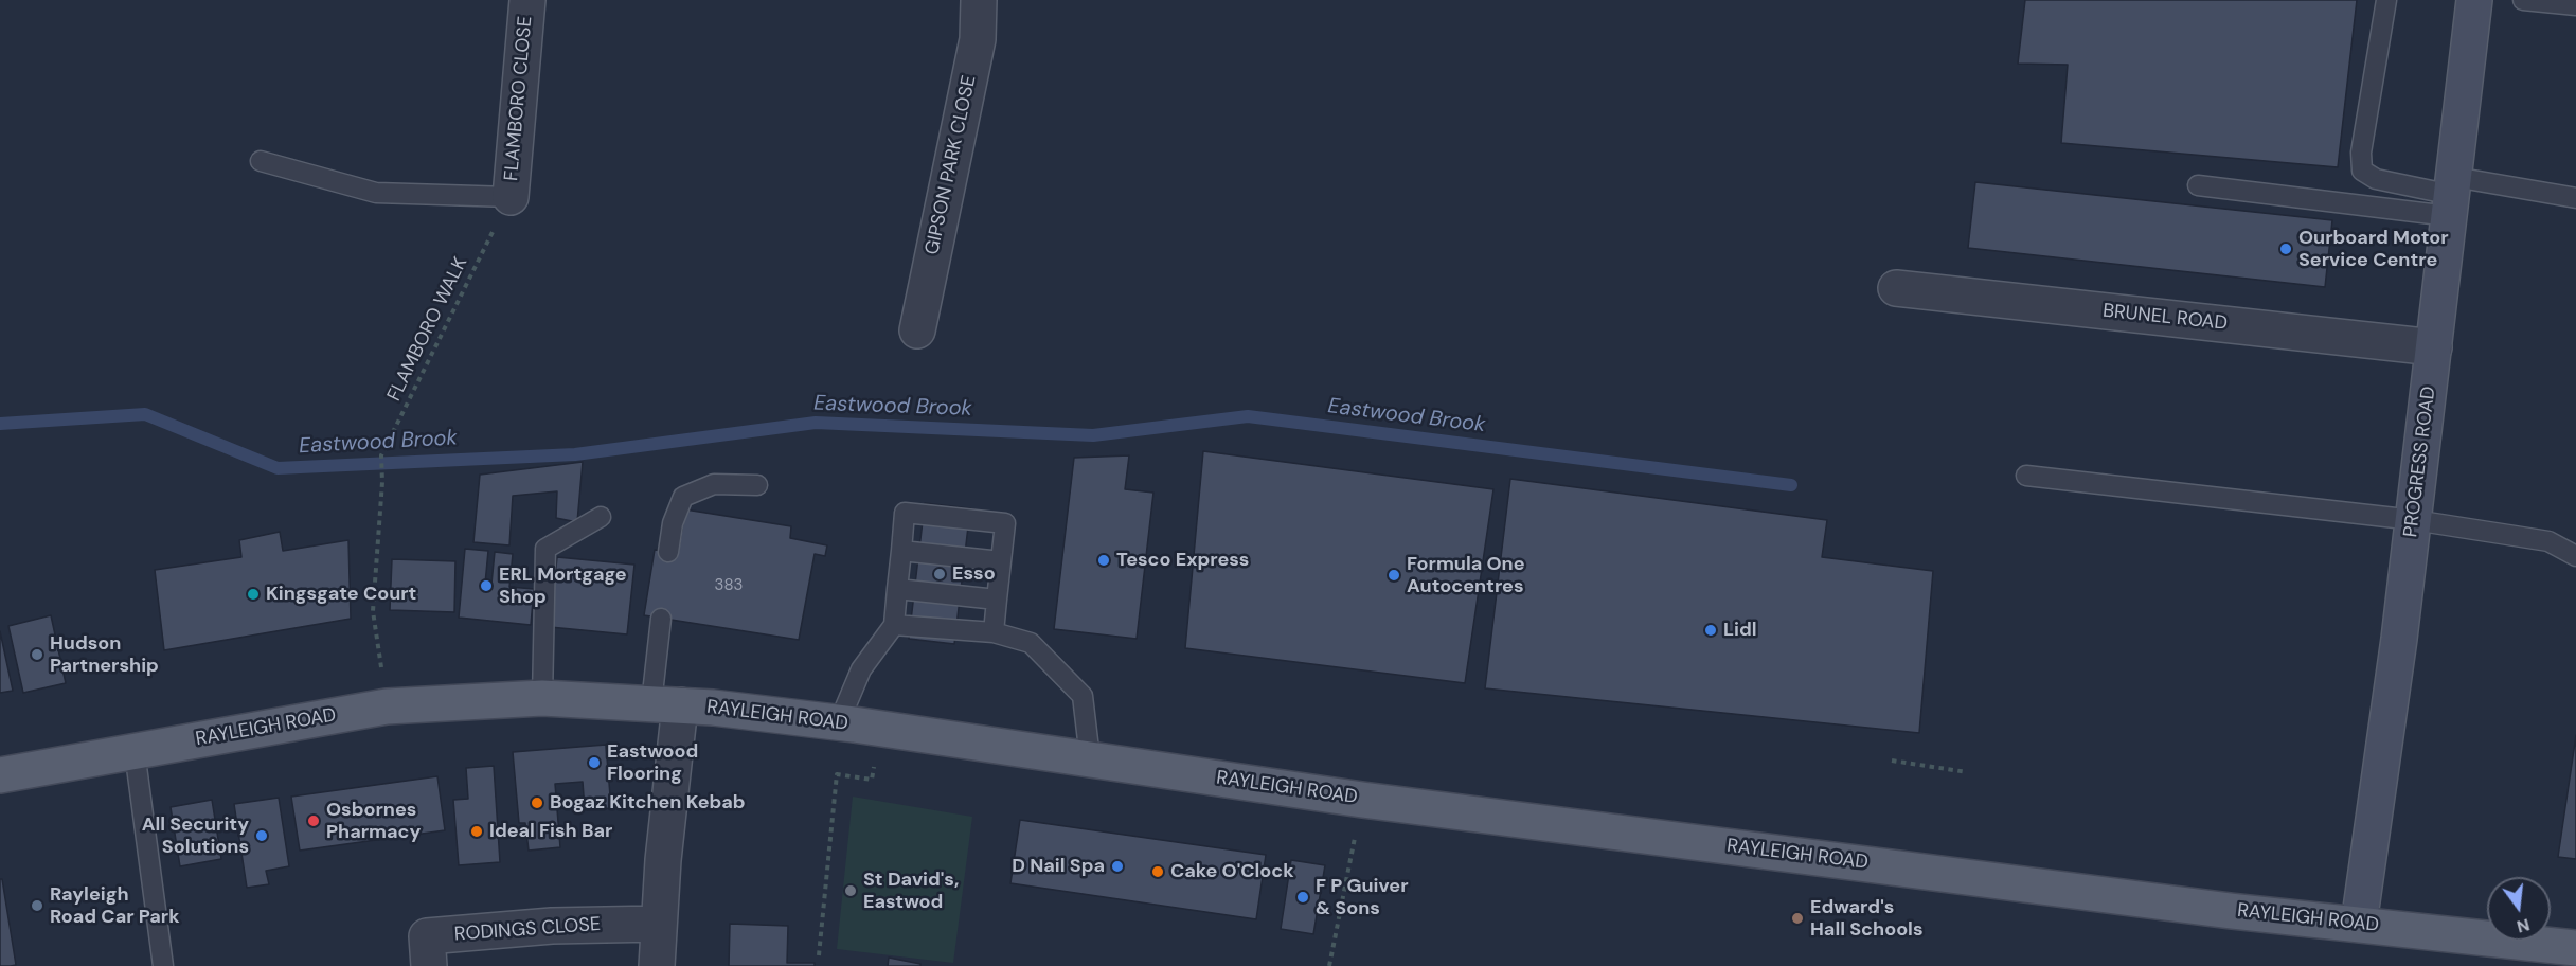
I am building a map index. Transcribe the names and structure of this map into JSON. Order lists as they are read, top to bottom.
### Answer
{
  "streets": {
    "main road": ["RAYLEIGH ROAD"],
    "street": [
      "FLAMBORO CLOSE",
      "GIPSON PARK CLOSE",
      "BRUNEL ROAD",
      "PROGRESS ROAD",
      "RODINGS CLOSE"
    ],
    "path": ["FLAMBORO WALK"]
  },
  "crossings": [
    ["FLAMBORO CLOSE", "FLAMBORO WALK"],
    ["BRUNEL ROAD", "PROGRESS ROAD"],
    ["FLAMBORO WALK", "RAYLEIGH ROAD"],
    ["PROGRESS ROAD", "RAYLEIGH ROAD"]
  ],
  "water": ["Eastwood Brook"],
  "places": [
    "Ourboard Motor Service Centre",
    "Tesco Express",
    "Esso",
    "Formula One Autocentres",
    "ERL Mortgage Shop",
    "Kingsgate Court",
    "Lidl",
    "Hudson Partnership",
    "Eastwood Flooring",
    "Bogaz Kitchen Kebab",
    "Osbornes Pharmacy",
    "Ideal Fish Bar",
    "All Security Solutions",
    "D Nail Spa",
    "Cake O'Clock",
    "St David's, Eastwod",
    "F P Guiver & Sons",
    "Rayleigh Road Car Park",
    "Edward's Hall Schools"
  ],
  "house_numbers": ["383"],
  "north": "bottom"
}
